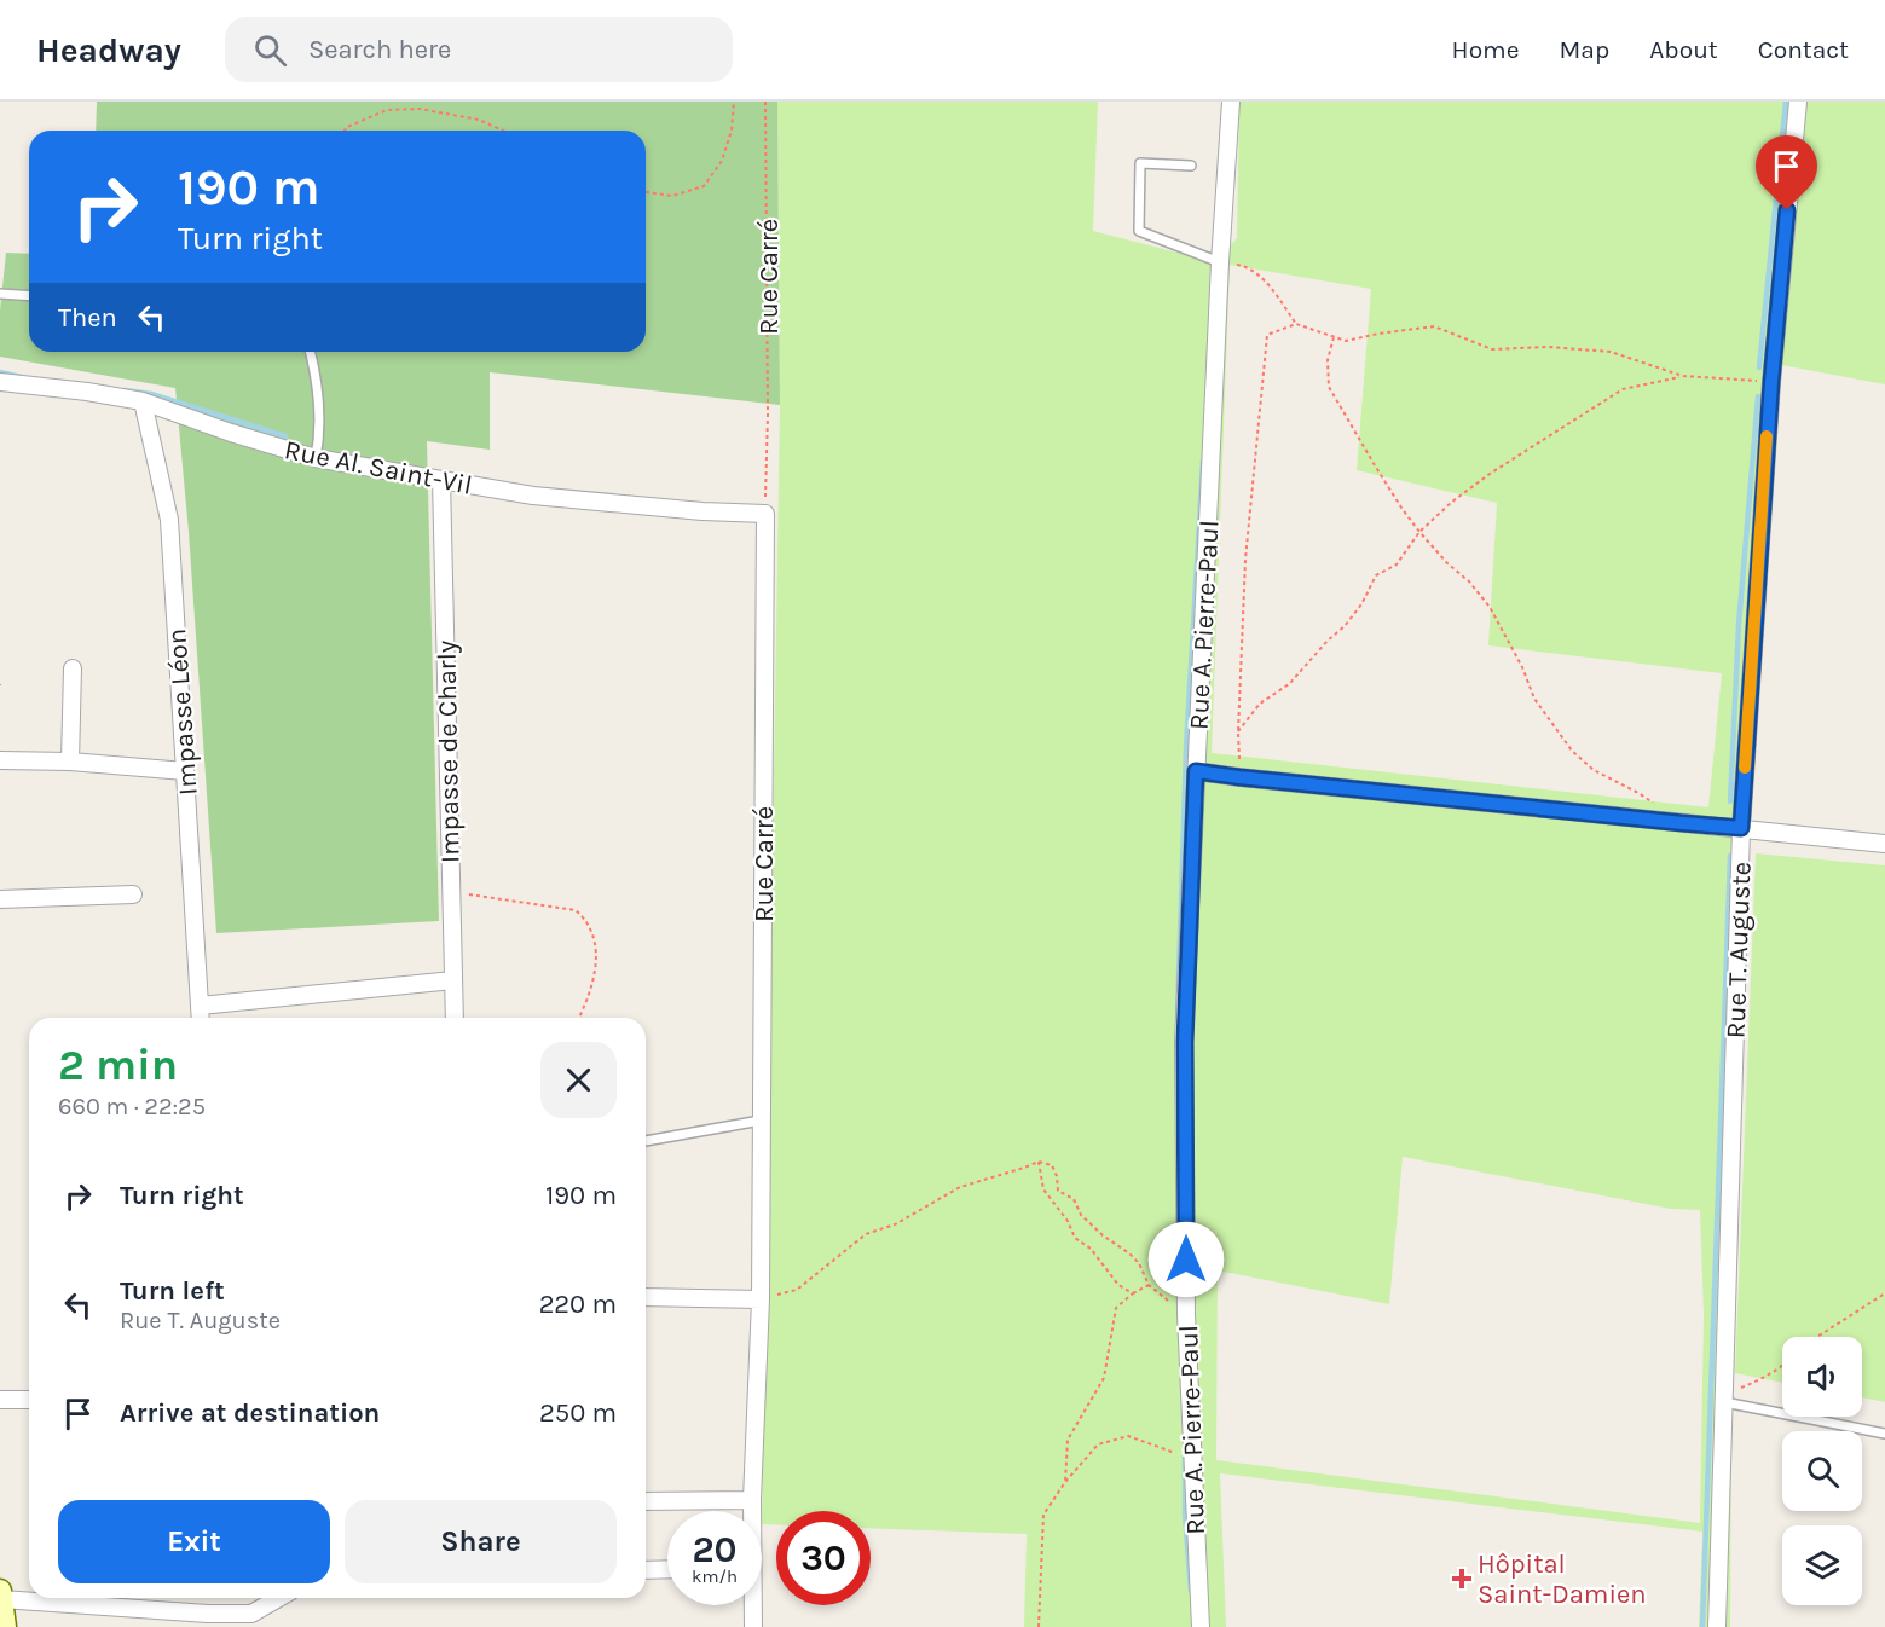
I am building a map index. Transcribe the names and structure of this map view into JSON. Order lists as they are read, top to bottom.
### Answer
{
  "streets": {
    "street": [
      "Rue Carré",
      "Rue Al. Saint-Vil",
      "Rue A. Pierre-Paul",
      "Impasse Léon",
      "Impasse de Charly",
      "Rue T. Auguste"
    ]
  },
  "crossings": [
    ["Rue Carré", "Rue Al. Saint-Vil"],
    ["Rue Al. Saint-Vil", "Impasse Léon"],
    ["Rue Al. Saint-Vil", "Impasse de Charly"]
  ],
  "places": {
    "health": ["Hôpital Saint-Damien"]
  },
  "page": {
    "header": "Headway",
    "search": "Search here",
    "nav": [
      "Home",
      "Map",
      "About",
      "Contact"
    ],
    "turn": ["190 m", "Turn right"],
    "then": "Then",
    "heading": ["2 min", "660 m · 22:25"],
    "list": [
      {
        "name": "Turn right",
        "value": "190 m"
      },
      {
        "name": "Turn left",
        "note": "Rue T. Auguste",
        "value": "220 m"
      },
      {
        "name": "Arrive at destination",
        "value": "250 m"
      }
    ],
    "buttons": ["Exit", "Share"],
    "speed": "20 km/h",
    "limit": "30"
  }
}
